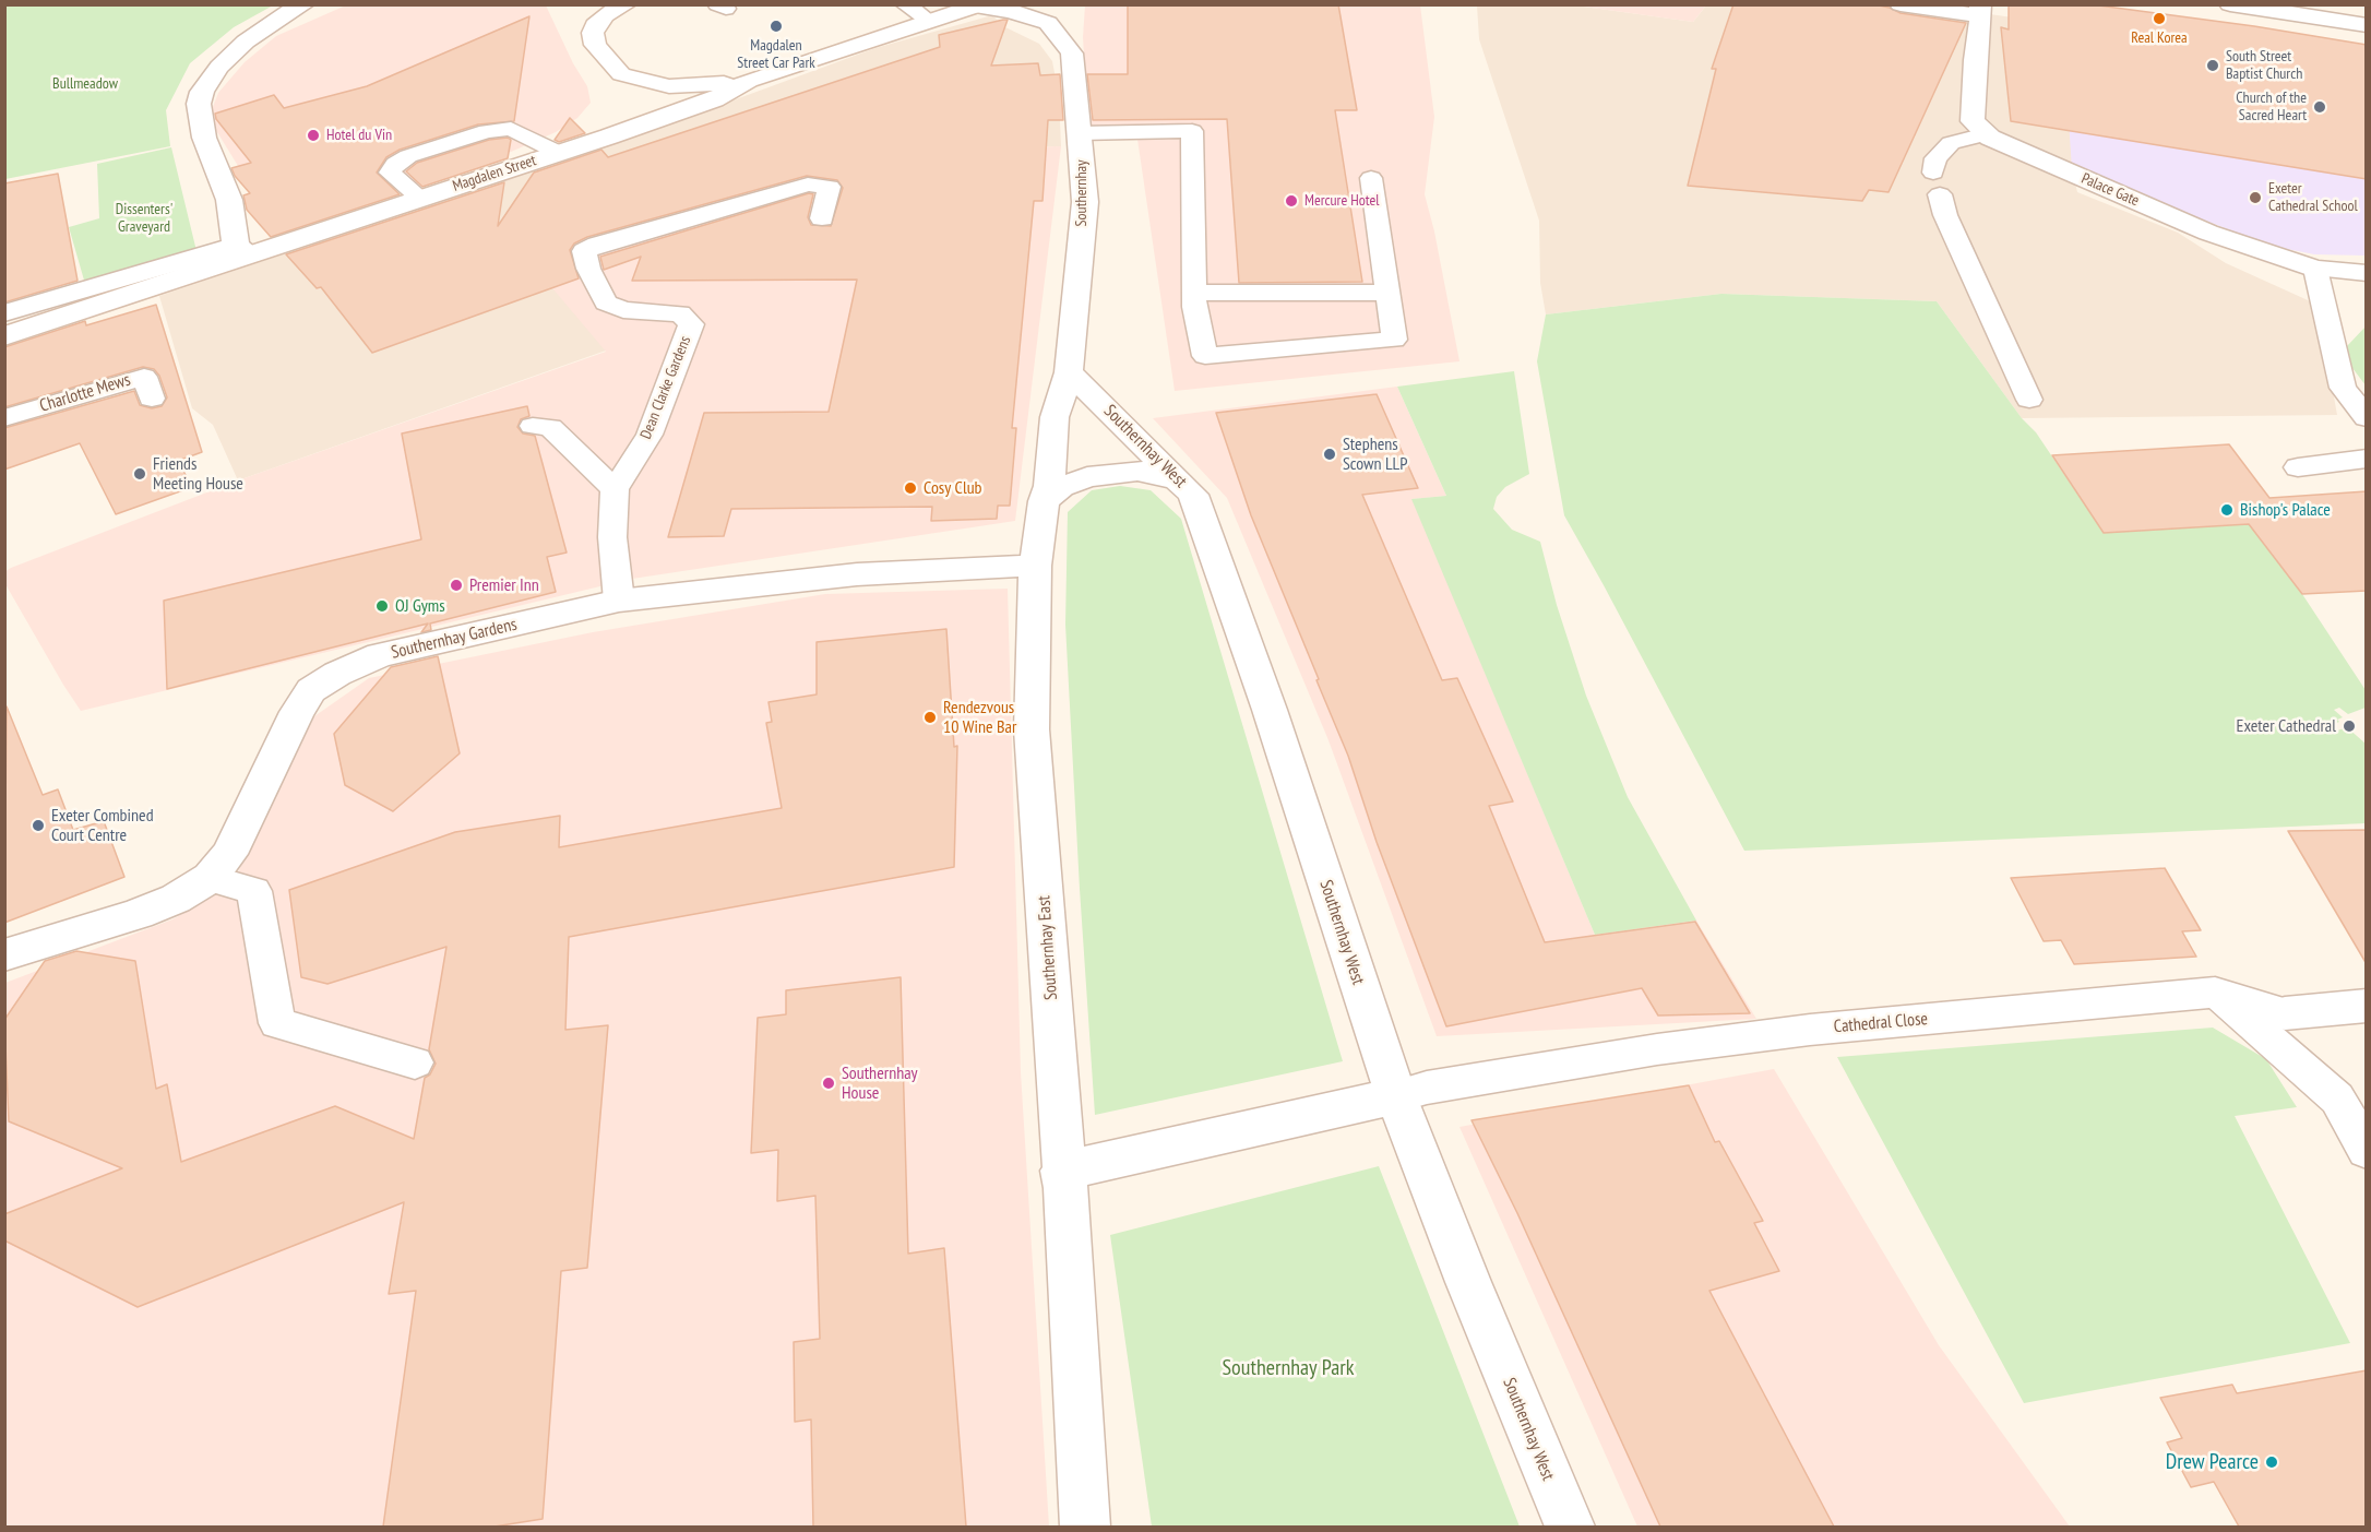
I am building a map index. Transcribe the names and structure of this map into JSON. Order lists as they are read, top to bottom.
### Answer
{
  "streets": {
    "street": [
      "Magdalen Street",
      "Palace Gate",
      "Southernhay",
      "Southernhay West",
      "Southernhay Gardens",
      "Southernhay East",
      "Cathedral Close"
    ],
    "lane": ["Dean Clarke Gardens", "Charlotte Mews"]
  },
  "crossings": [
    ["Magdalen Street", "Southernhay"],
    ["Southernhay", "Southernhay West"],
    ["Southernhay", "Southernhay East"],
    ["Southernhay West", "Southernhay East"],
    ["Southernhay West", "Cathedral Close"],
    ["Southernhay Gardens", "Southernhay East"]
  ],
  "parks": ["Bullmeadow", "Dissenters' Graveyard", "Southernhay Park"],
  "places": [
    "Real Korea",
    "Magdalen Street Car Park",
    "South Street Baptist Church",
    "Church of the Sacred Heart",
    "Hotel du Vin",
    "Exeter Cathedral School",
    "Mercure Hotel",
    "Stephens Scown LLP",
    "Friends Meeting House",
    "Cosy Club",
    "Bishop's Palace",
    "Premier Inn",
    "OJ Gyms",
    "Rendezvous 10 Wine Bar",
    "Exeter Cathedral",
    "Exeter Combined Court Centre",
    "Southernhay House",
    "Drew Pearce"
  ]
}
